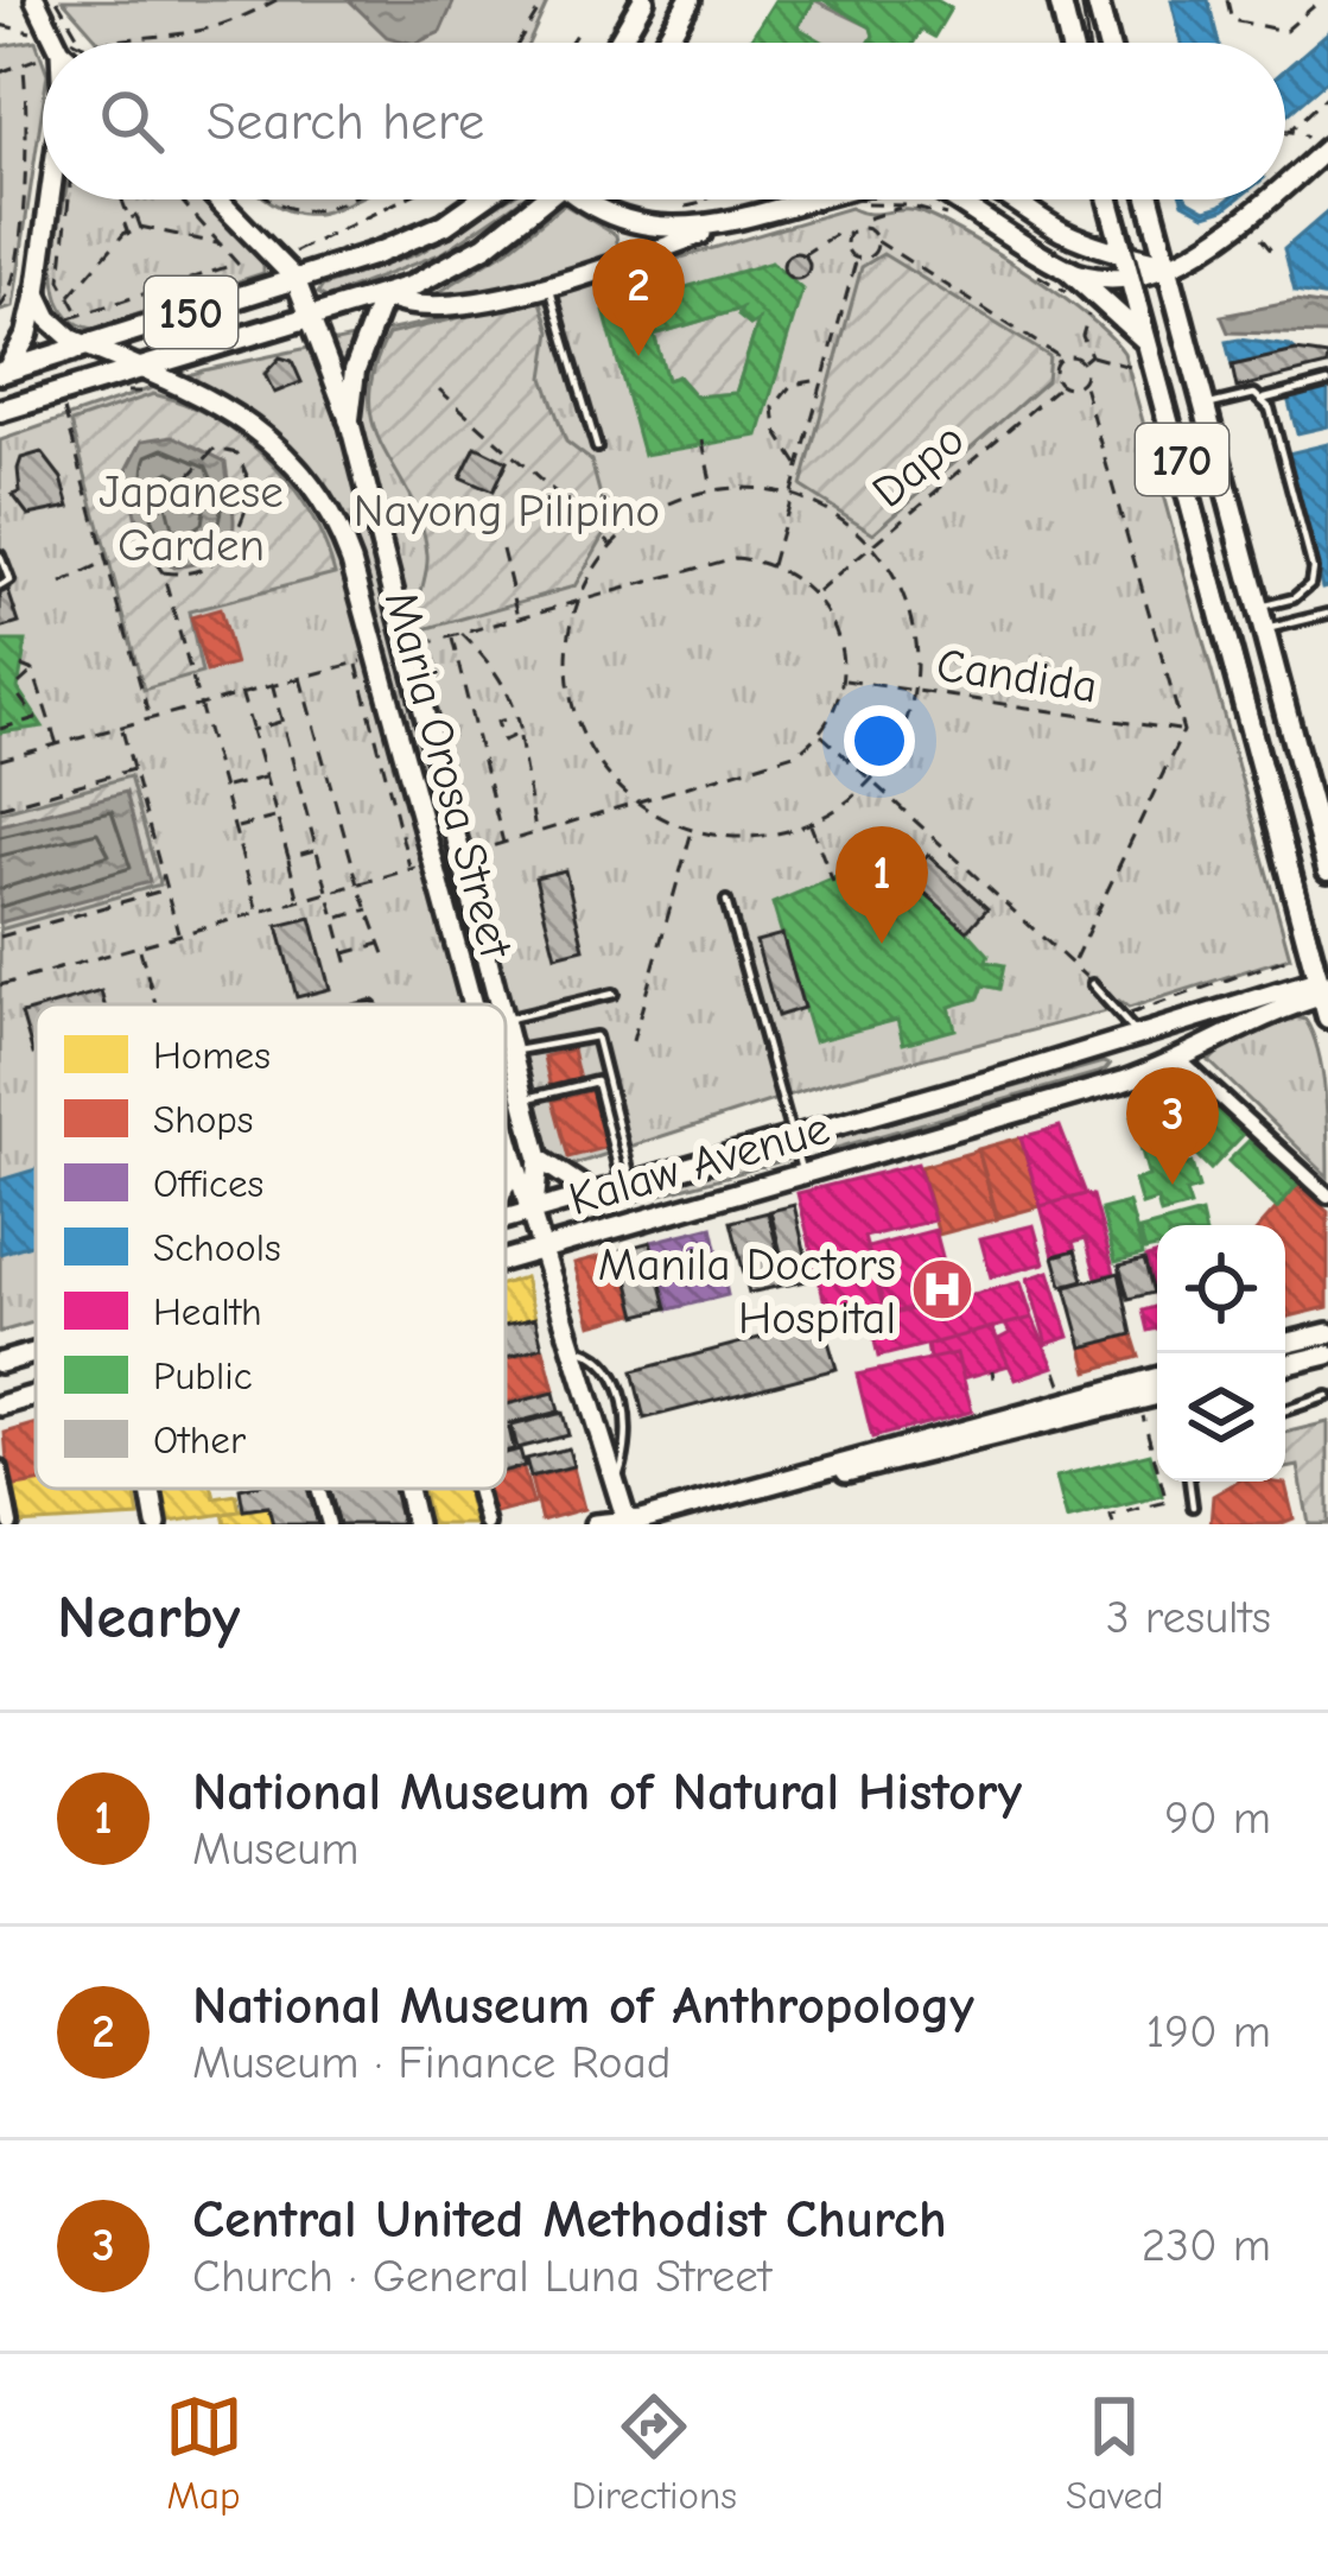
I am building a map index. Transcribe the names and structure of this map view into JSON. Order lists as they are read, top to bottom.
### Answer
{
  "streets": {
    "main road": ["150", "170"],
    "street": ["Maria Orosa Street", "Kalaw Avenue"],
    "path": ["Dapo", "Candida"]
  },
  "crossings": [
    ["150", "Maria Orosa Street"],
    ["170", "Kalaw Avenue"],
    ["Dapo", "Candida"],
    ["Maria Orosa Street", "Kalaw Avenue"]
  ],
  "parks": ["Japanese Garden", "Nayong Pilipino"],
  "places": {
    "hospital": ["Manila Doctors Hospital"]
  },
  "legend": [
    "Homes",
    "Shops",
    "Offices",
    "Schools",
    "Health",
    "Public",
    "Other"
  ],
  "page": {
    "search": "Search here",
    "pins": ["2", "1", "3"],
    "heading": ["Nearby", "3 results"],
    "list": [
      {
        "mark": "1",
        "name": "National Museum of Natural History",
        "note": "Museum",
        "value": "90 m"
      },
      {
        "mark": "2",
        "name": "National Museum of Anthropology",
        "note": "Museum · Finance Road",
        "value": "190 m"
      },
      {
        "mark": "3",
        "name": "Central United Methodist Church",
        "note": "Church · General Luna Street",
        "value": "230 m"
      }
    ],
    "nav": ["Map", "Directions", "Saved"]
  }
}
